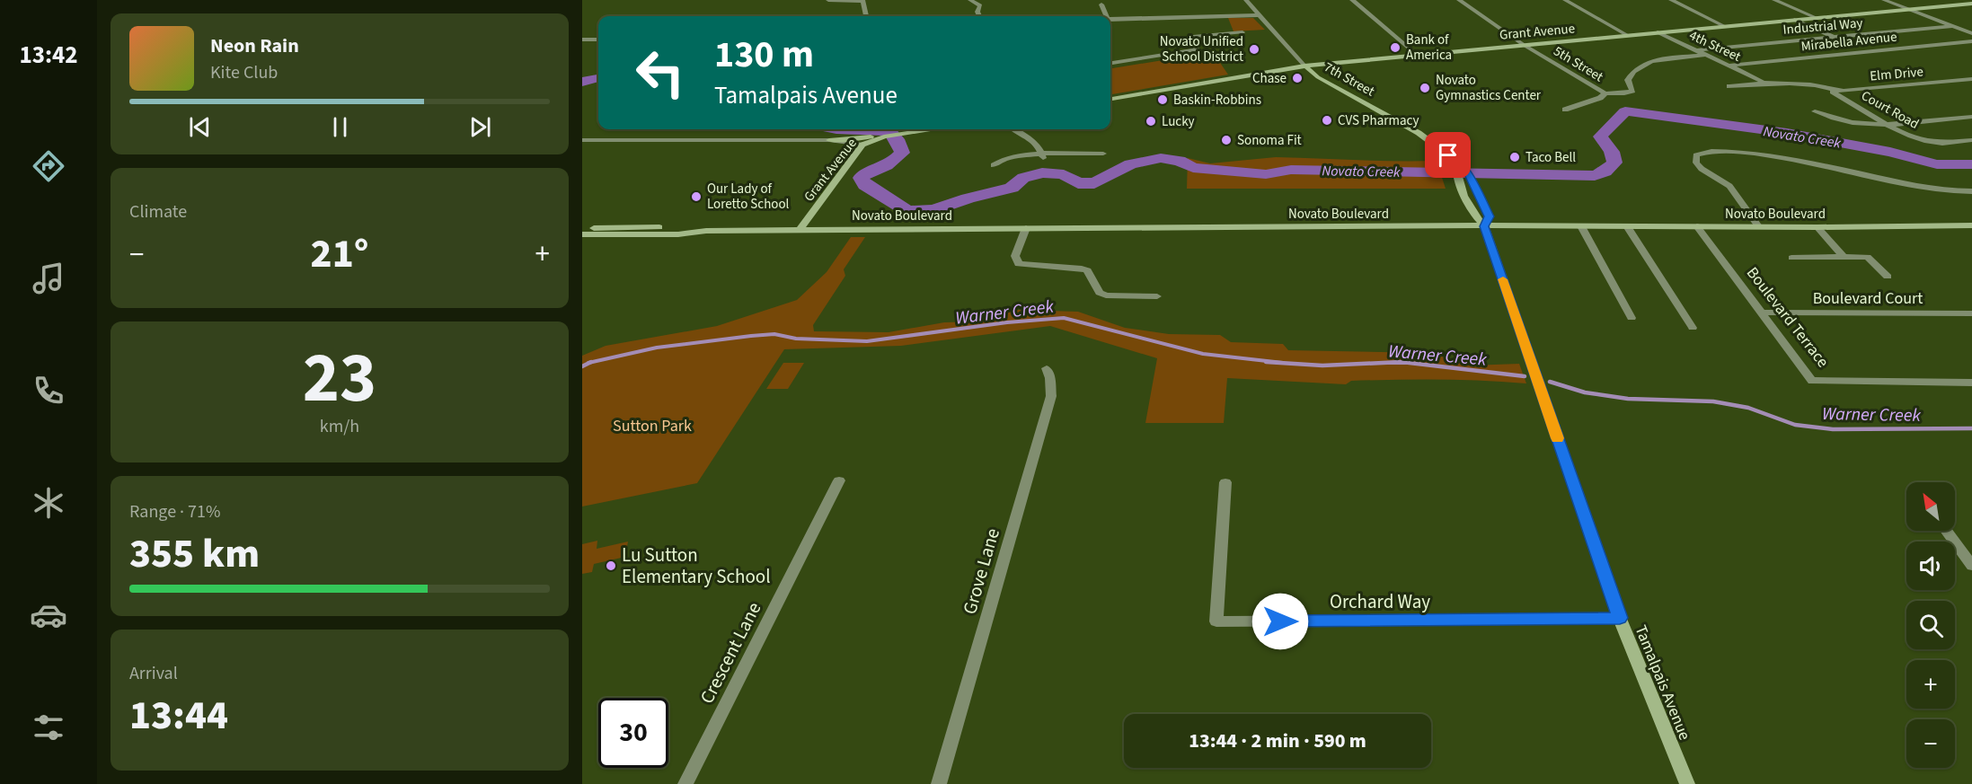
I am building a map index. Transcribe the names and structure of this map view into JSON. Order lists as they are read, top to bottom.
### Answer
{
  "streets": {
    "street": [
      "Industrial Way",
      "Grant Avenue",
      "Mirabella Avenue",
      "4th Street",
      "5th Street",
      "Elm Drive",
      "7th Street",
      "Court Road",
      "Novato Boulevard",
      "Boulevard Court",
      "Boulevard Terrace",
      "Grove Lane",
      "Orchard Way",
      "Crescent Lane",
      "Tamalpais Avenue"
    ]
  },
  "crossings": [
    ["Industrial Way", "4th Street"],
    ["Grant Avenue", "4th Street"],
    ["Grant Avenue", "5th Street"],
    ["Grant Avenue", "7th Street"],
    ["Grant Avenue", "Novato Boulevard"],
    ["Mirabella Avenue", "4th Street"],
    ["4th Street", "Elm Drive"],
    ["Elm Drive", "Court Road"],
    ["7th Street", "Novato Boulevard"],
    ["7th Street", "Tamalpais Avenue"],
    ["Novato Boulevard", "Boulevard Terrace"],
    ["Novato Boulevard", "Tamalpais Avenue"],
    ["Boulevard Court", "Boulevard Terrace"],
    ["Orchard Way", "Tamalpais Avenue"]
  ],
  "water": ["Novato Creek", "Warner Creek"],
  "parks": ["Sutton Park"],
  "places": [
    "Bank of America",
    "Novato Unified School District",
    "Chase",
    "Novato Gymnastics Center",
    "Baskin-Robbins",
    "CVS Pharmacy",
    "Lucky",
    "Sonoma Fit",
    "Taco Bell",
    "Our Lady of Loretto School",
    "Lu Sutton Elementary School"
  ],
  "north": "top left",
  "page": {
    "tabs": "13:42",
    "turn": ["130 m", "Tamalpais Avenue"],
    "song": ["Neon Rain", "Kite Club"],
    "tile": [
      "Climate",
      ["23", "km/h"],
      ["Range · 71%", "355 km"],
      ["Arrival", "13:44"]
    ],
    "heat": ["−", "21°", "+"],
    "map_buttons": ["+", "−"],
    "limit": "30",
    "trip": "13:44 · 2 min · 590 m"
  }
}
